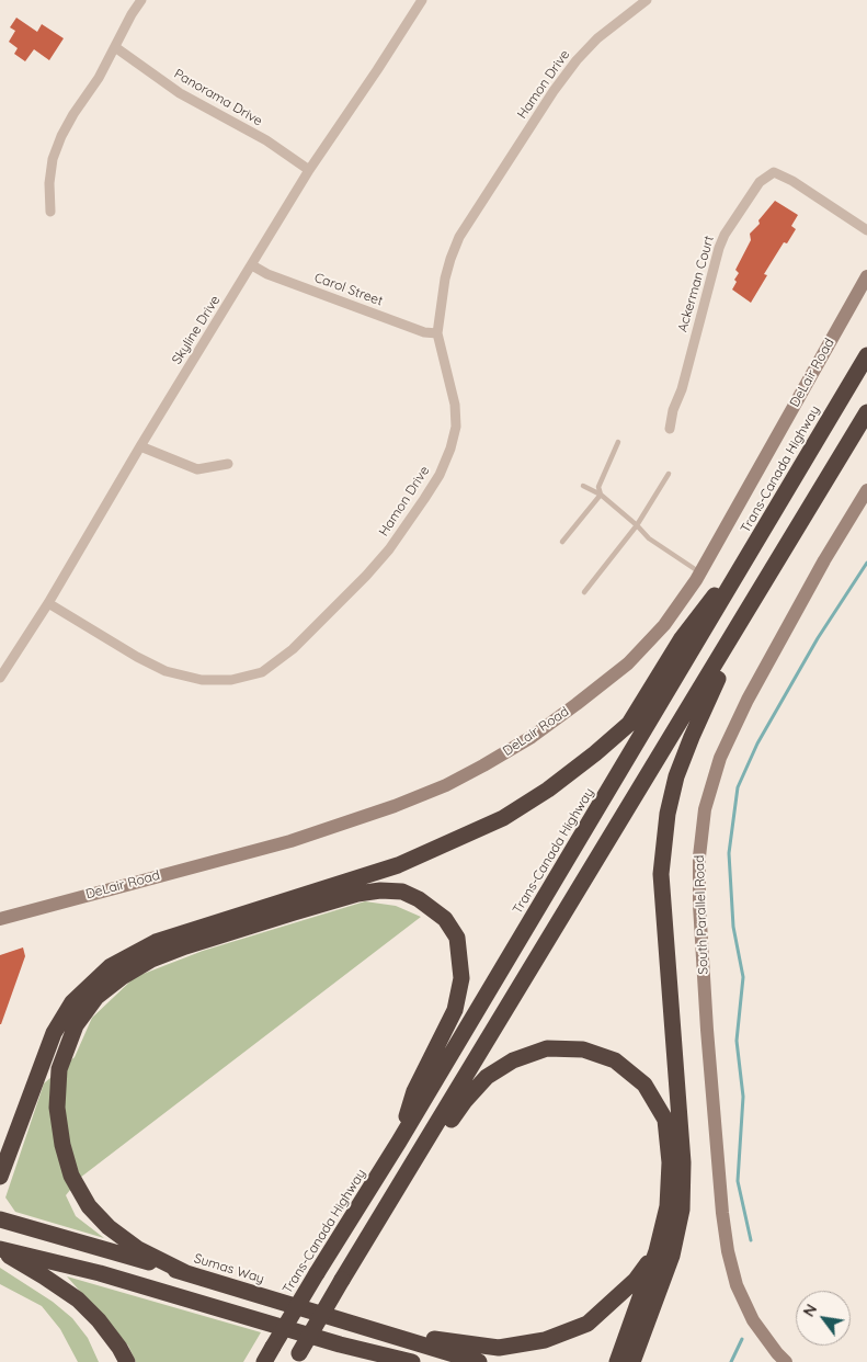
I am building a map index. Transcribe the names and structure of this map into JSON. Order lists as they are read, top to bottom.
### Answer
{
  "streets": {
    "highway": ["Trans-Canada Highway", "Sumas Way"],
    "street": [
      "Hamon Drive",
      "Panorama Drive",
      "Ackerman Court",
      "Carol Street",
      "Skyline Drive",
      "DeLair Road",
      "South Parallel Road"
    ]
  },
  "crossings": [
    ["Hamon Drive", "Carol Street"],
    ["Hamon Drive", "Skyline Drive"],
    ["Panorama Drive", "Skyline Drive"],
    ["Carol Street", "Skyline Drive"]
  ],
  "north": "top left"
}
